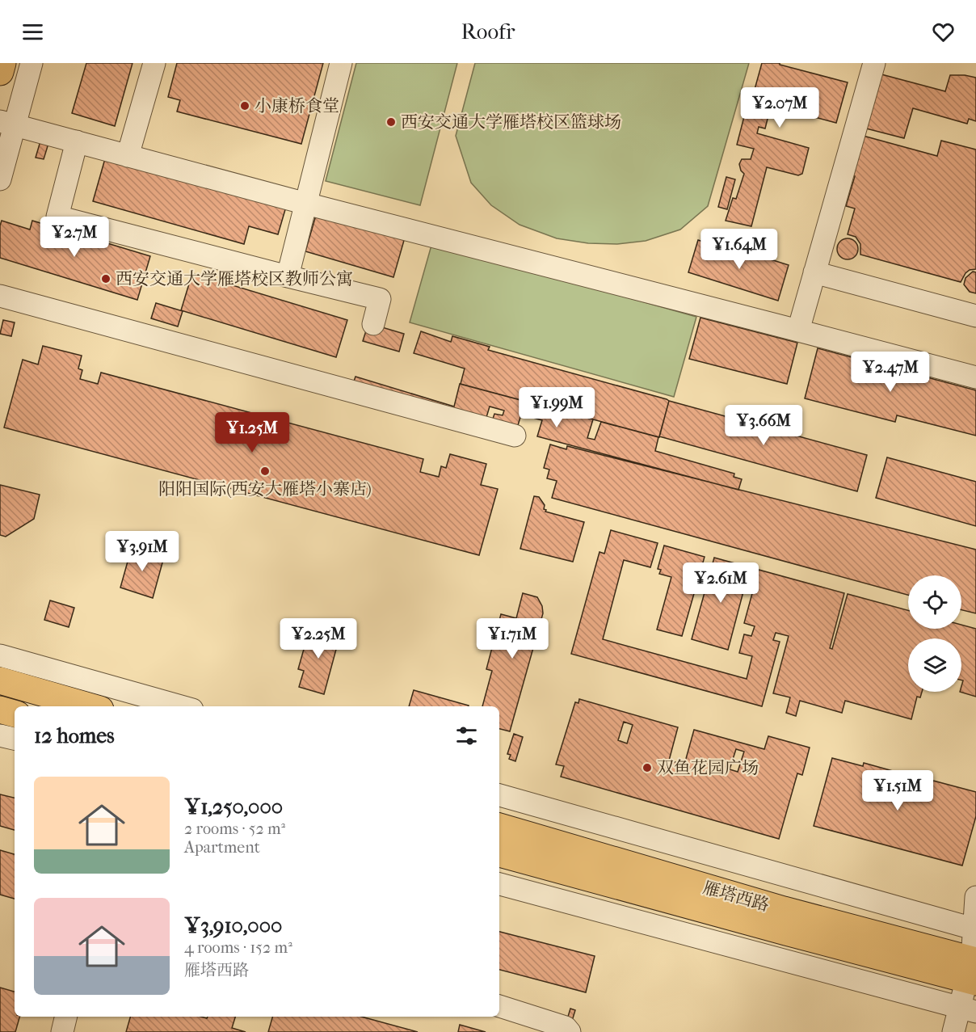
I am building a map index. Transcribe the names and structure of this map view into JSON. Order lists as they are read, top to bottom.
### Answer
{
  "streets": {
    "main road": ["雁塔西路"]
  },
  "places": [
    "小康桥食堂",
    "西安交通大学雁塔校区篮球场",
    "西安交通大学雁塔校区教师公寓",
    "阳阳国际(西安大雁塔小寨店)",
    "双鱼花园广场"
  ],
  "page": {
    "header": "Roofr",
    "price": [
      "¥2.07M",
      "¥2.7M",
      "¥1.64M",
      "¥2.47M",
      "¥1.99M",
      "¥3.66M",
      "¥1.25M",
      "¥3.91M",
      "¥2.61M",
      "¥2.25M",
      "¥1.71M",
      "¥1.51M"
    ],
    "heading": "12 homes",
    "list": [
      {
        "name": "¥1,250,000",
        "note": "2 rooms · 52 m² · Apartment"
      },
      {
        "name": "¥3,910,000",
        "note": "4 rooms · 152 m² · 雁塔西路"
      }
    ]
  }
}
